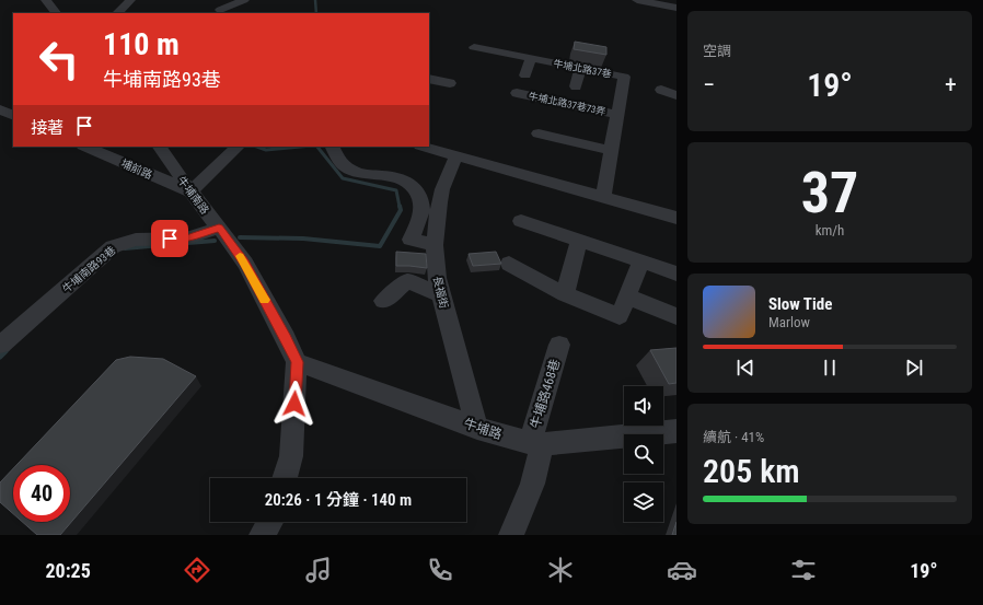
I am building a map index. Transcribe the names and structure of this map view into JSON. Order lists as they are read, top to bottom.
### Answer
{
  "streets": {
    "street": [
      "牛埔北路37巷",
      "牛埔北路37巷73弄",
      "埔前路",
      "牛埔南路",
      "牛埔南路93巷",
      "長福街",
      "牛埔路468巷",
      "牛埔路"
    ]
  },
  "crossings": [
    ["牛埔北路37巷", "牛埔北路37巷73弄"],
    ["埔前路", "牛埔南路"],
    ["牛埔南路", "牛埔南路93巷"],
    ["牛埔南路", "牛埔路"],
    ["長福街", "牛埔路"],
    ["牛埔路468巷", "牛埔路"]
  ],
  "page": {
    "tile": [
      "空調",
      ["37", "km/h"],
      ["續航 · 41%", "205 km"]
    ],
    "turn": ["110 m", "牛埔南路93巷"],
    "heat": ["−", "19°", "+"],
    "then": "接著",
    "song": ["Slow Tide", "Marlow"],
    "limit": "40",
    "trip": "20:26 · 1 分鐘 · 140 m",
    "tabs": ["20:25", "19°"]
  }
}
